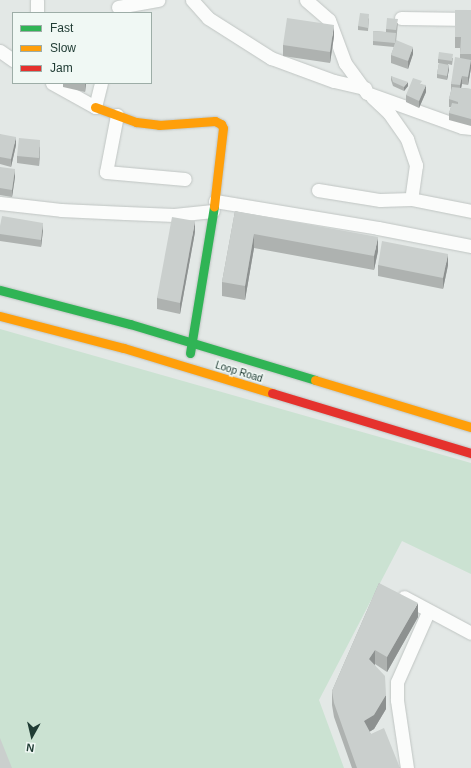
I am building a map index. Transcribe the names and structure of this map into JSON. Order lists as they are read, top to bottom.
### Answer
{
  "streets": {
    "main road": ["Loop Road"]
  },
  "legend": ["Fast", "Slow", "Jam"],
  "north": "bottom"
}
